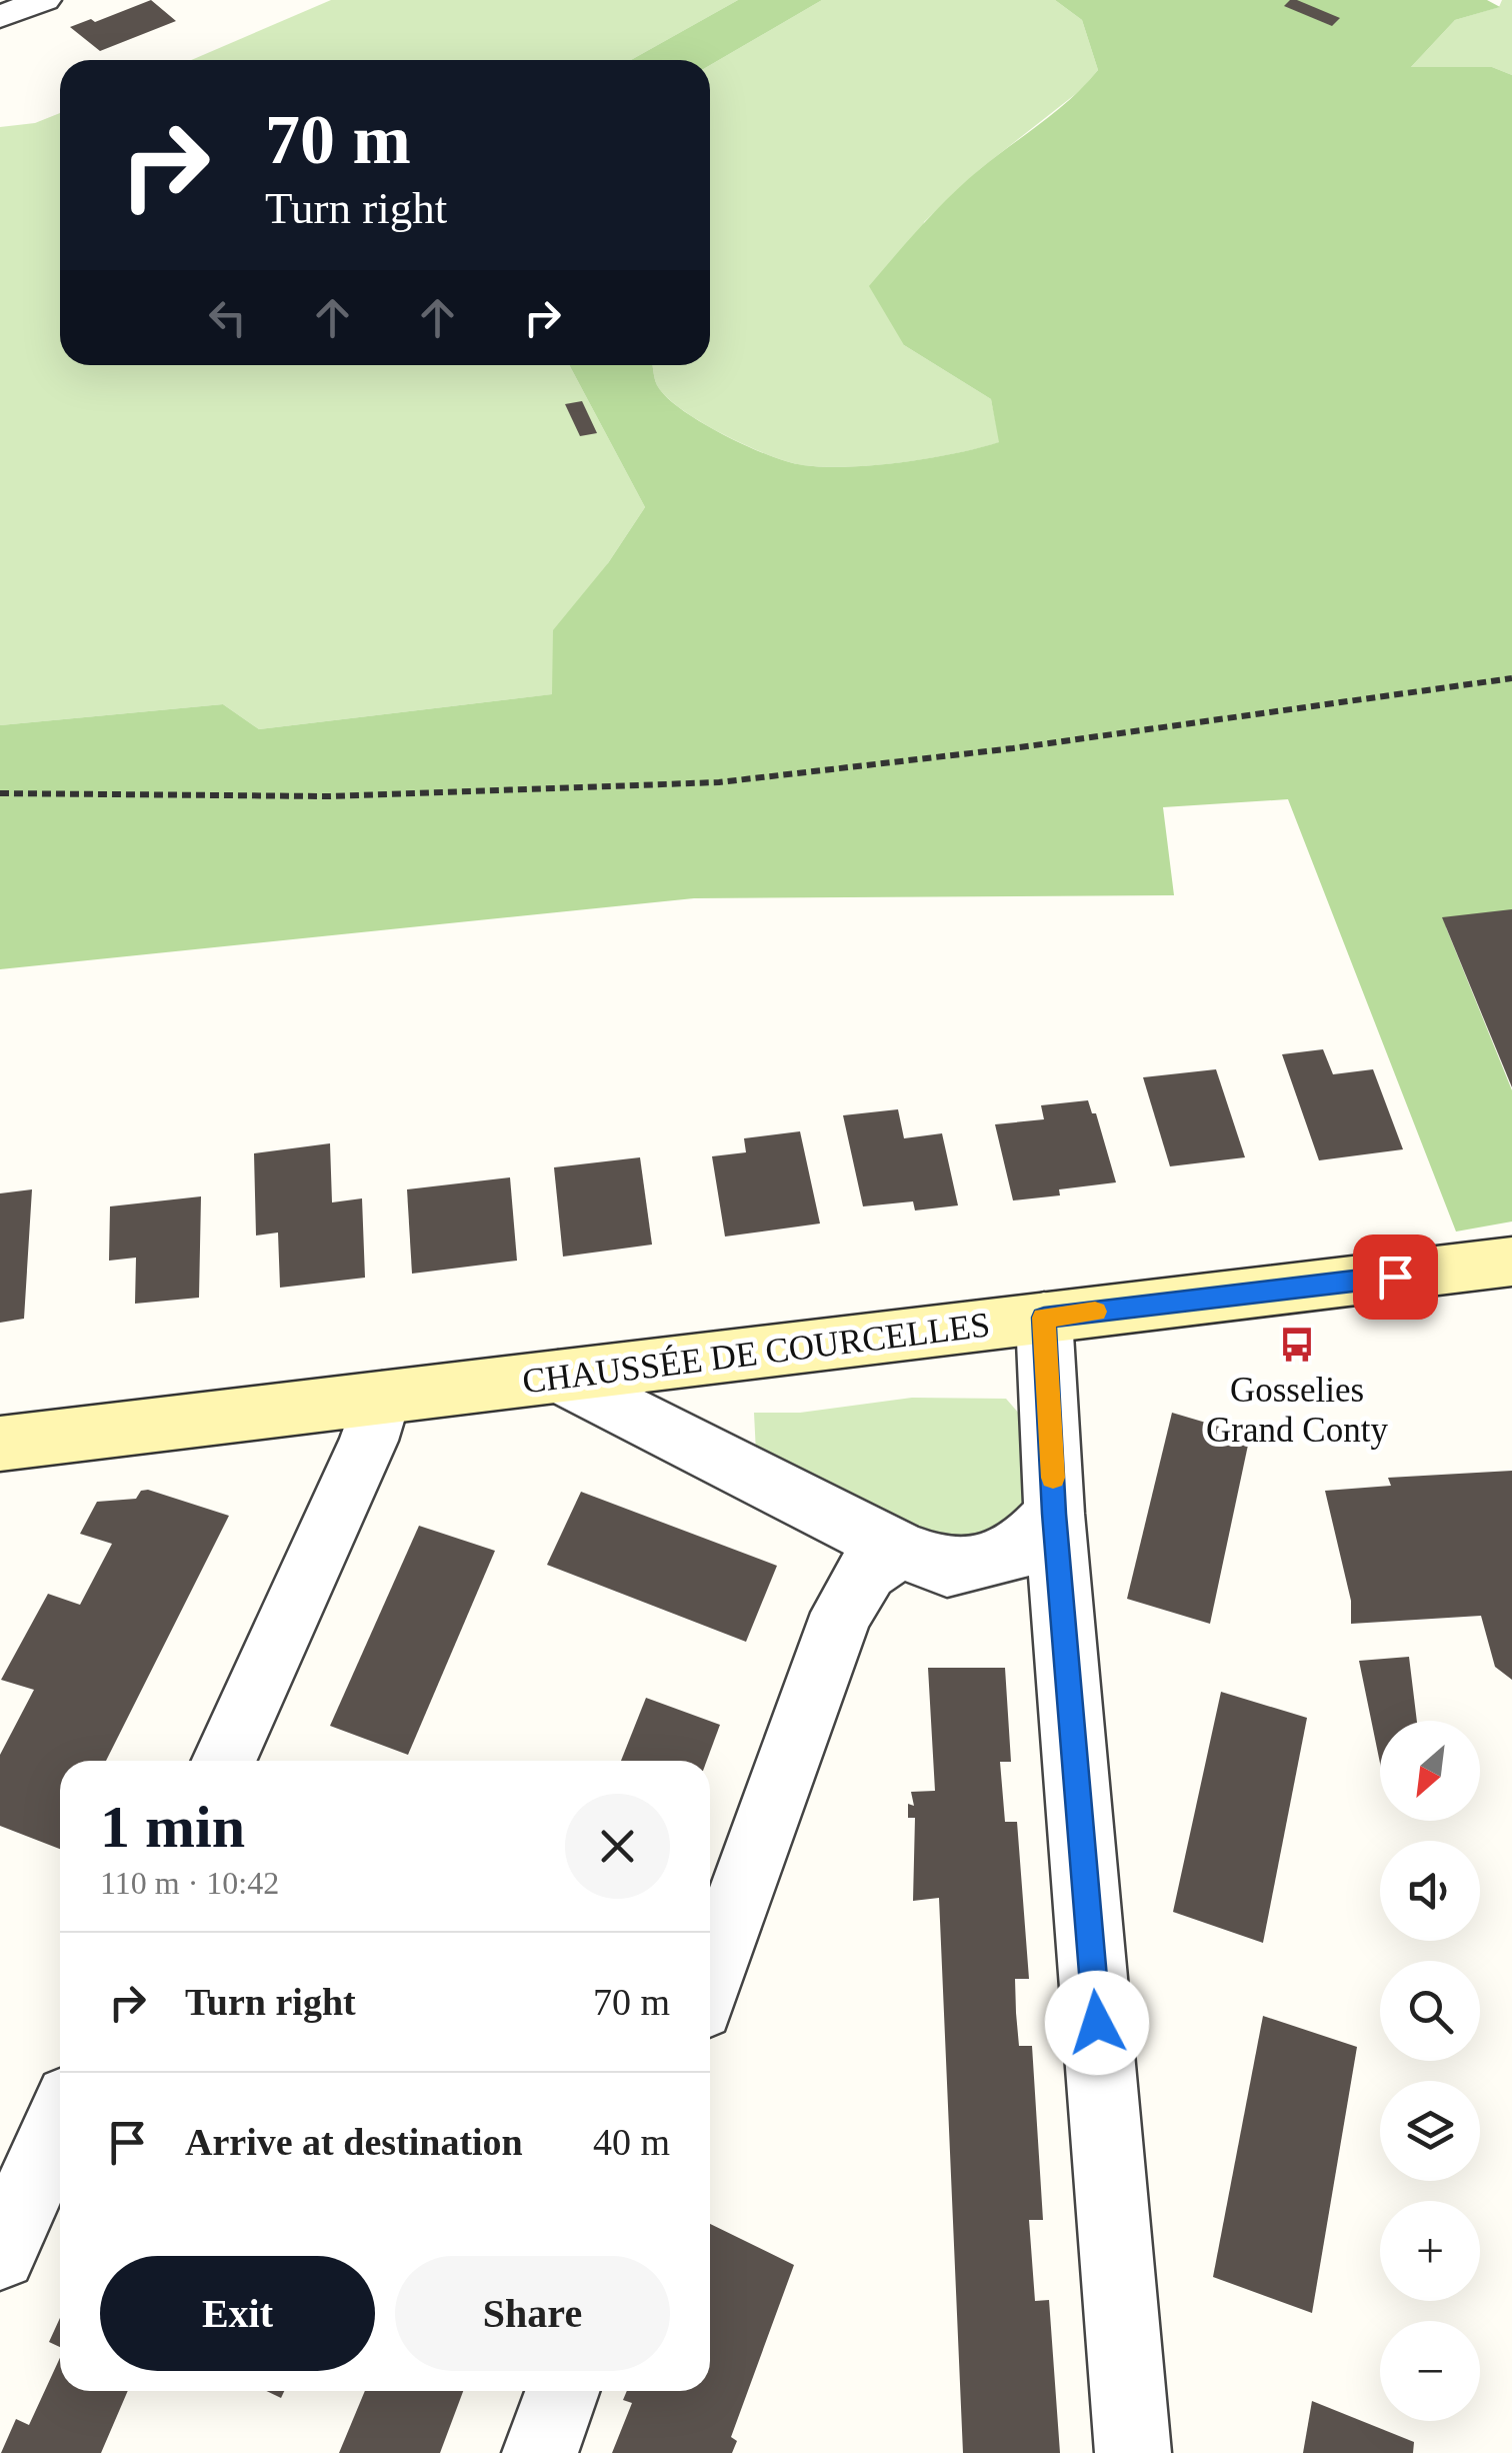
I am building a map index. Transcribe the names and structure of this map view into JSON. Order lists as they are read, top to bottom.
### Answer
{
  "streets": {
    "main road": ["CHAUSSÉE DE COURCELLES"]
  },
  "places": {
    "bus stop": ["Gosselies Grand Conty"]
  },
  "north": "bottom left",
  "page": {
    "turn": ["70 m", "Turn right"],
    "map_buttons": ["+", "−"],
    "heading": ["1 min", "110 m · 10:42"],
    "list": [
      {
        "name": "Turn right",
        "value": "70 m"
      },
      {
        "name": "Arrive at destination",
        "value": "40 m"
      }
    ],
    "buttons": ["Exit", "Share"]
  }
}
